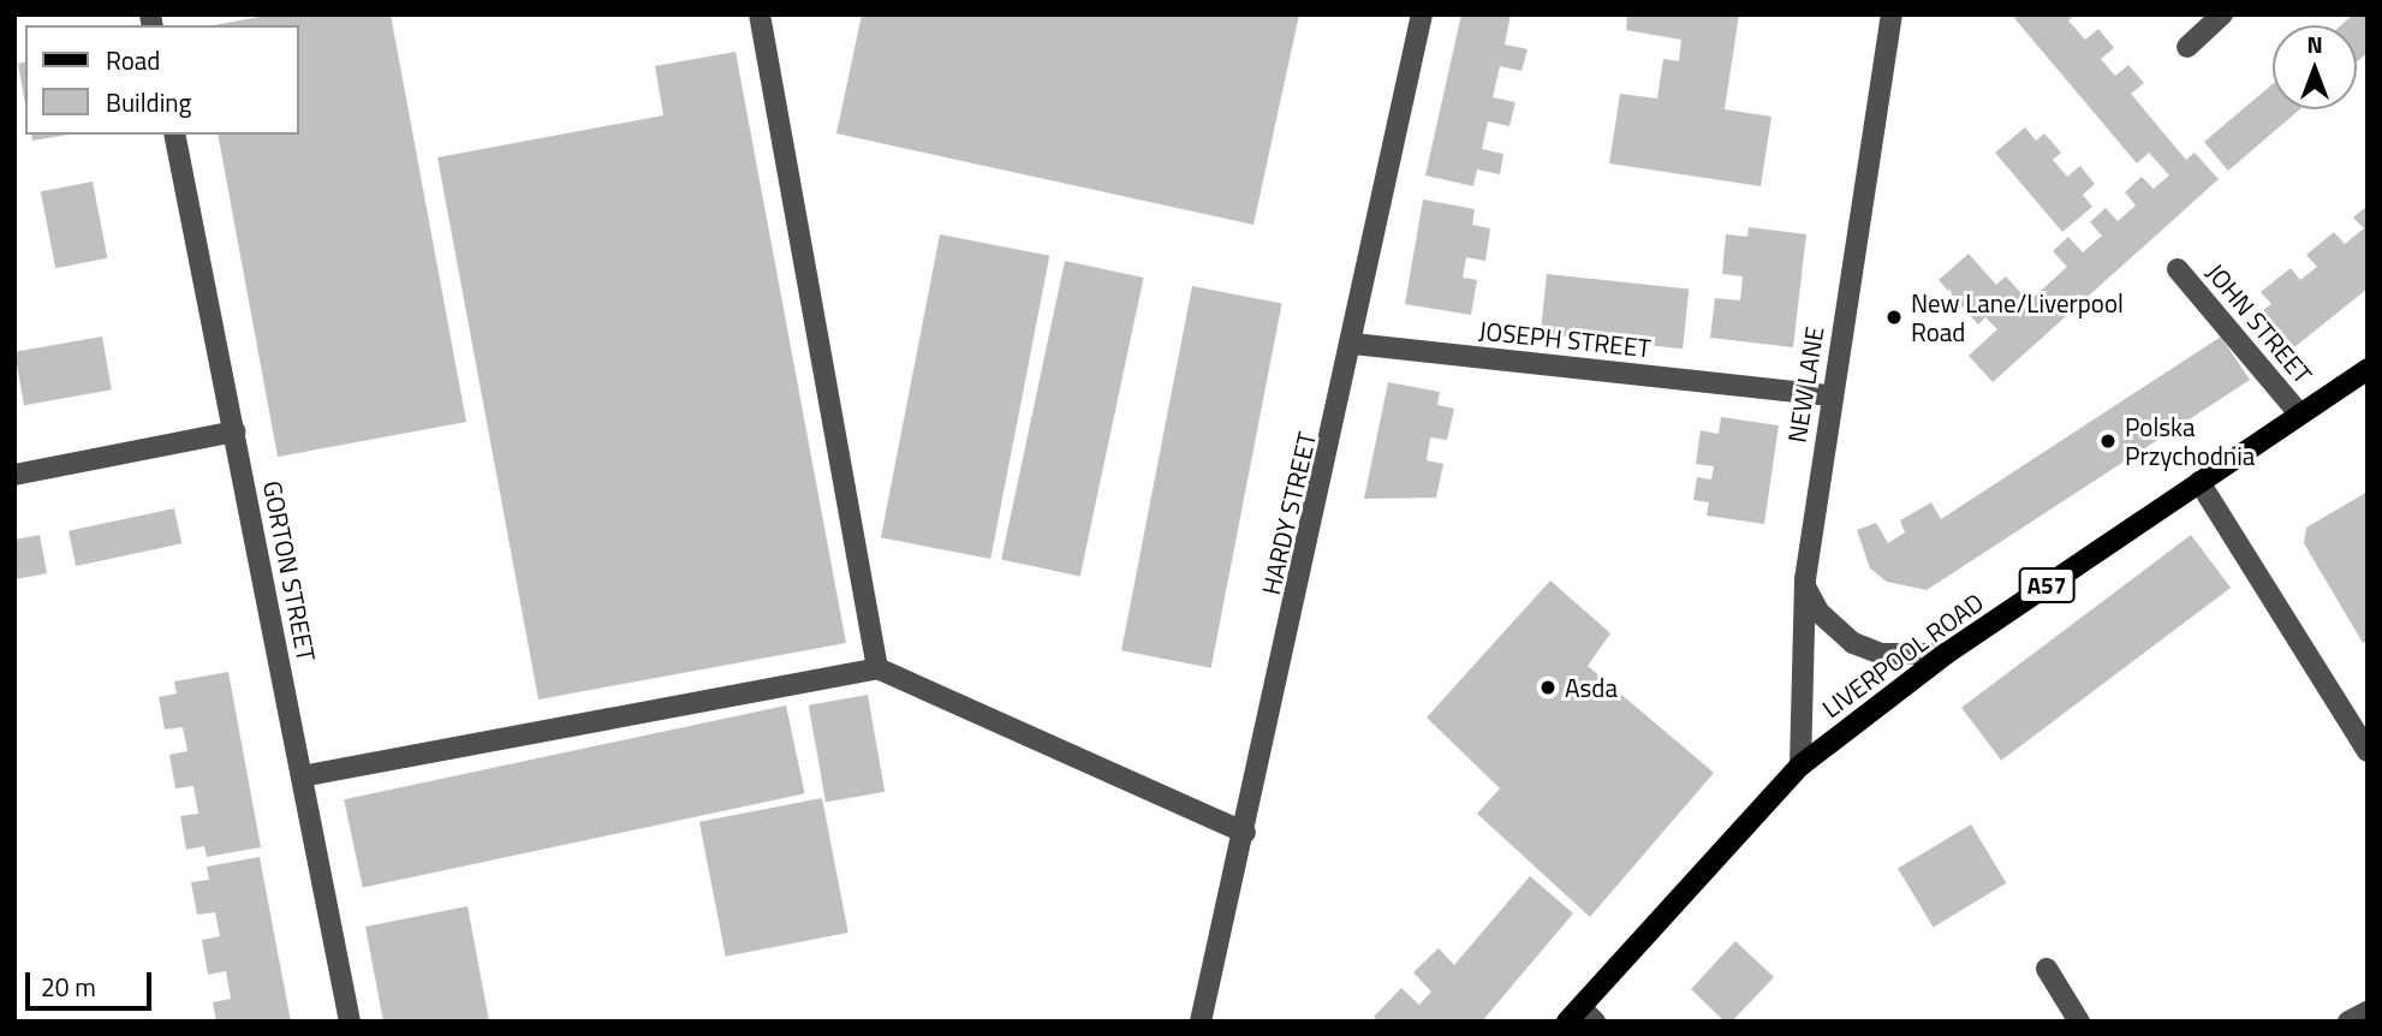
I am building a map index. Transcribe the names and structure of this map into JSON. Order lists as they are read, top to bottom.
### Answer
{
  "streets": {
    "main road": ["A57", "LIVERPOOL ROAD"],
    "street": [
      "JOHN STREET",
      "JOSEPH STREET",
      "NEW LANE",
      "HARDY STREET",
      "GORTON STREET"
    ]
  },
  "crossings": [
    ["JOHN STREET", "LIVERPOOL ROAD"],
    ["JOSEPH STREET", "NEW LANE"],
    ["JOSEPH STREET", "HARDY STREET"],
    ["NEW LANE", "LIVERPOOL ROAD"]
  ],
  "places": ["New Lane/Liverpool Road", "Polska Przychodnia", "Asda"],
  "legend": ["Road", "Building"],
  "scale_bar": "20 m",
  "north": "top"
}
